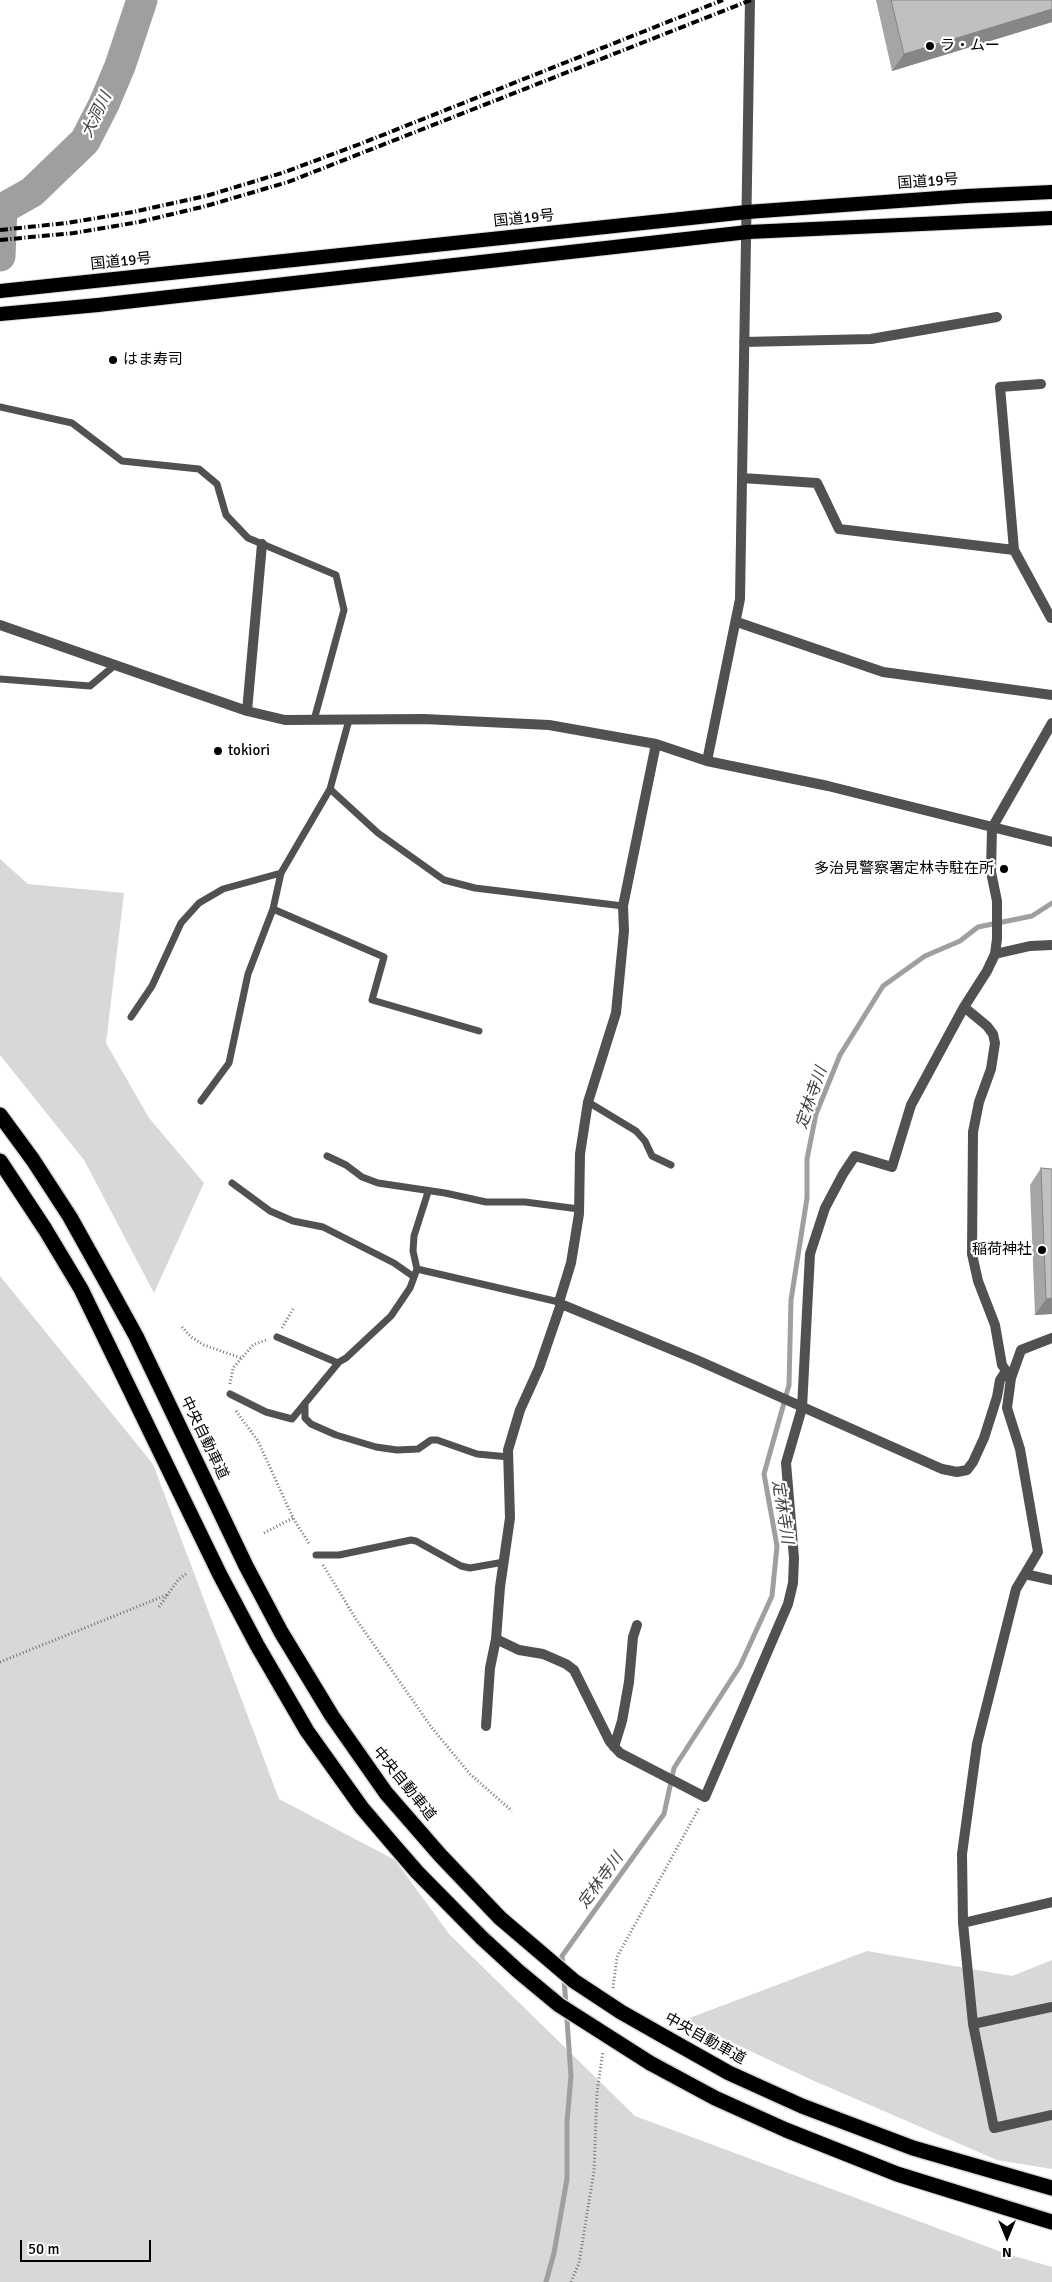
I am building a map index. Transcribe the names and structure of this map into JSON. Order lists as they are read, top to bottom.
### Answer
{
  "streets": {
    "highway": ["国道19号", "中央自動車道"]
  },
  "water": ["大洞川", "定林寺川"],
  "places": [
    "ラ・ムー",
    "はま寿司",
    "tokiori",
    "多治見警察署定林寺駐在所",
    "稲荷神社"
  ],
  "scale_bar": "50 m",
  "north": "bottom"
}
